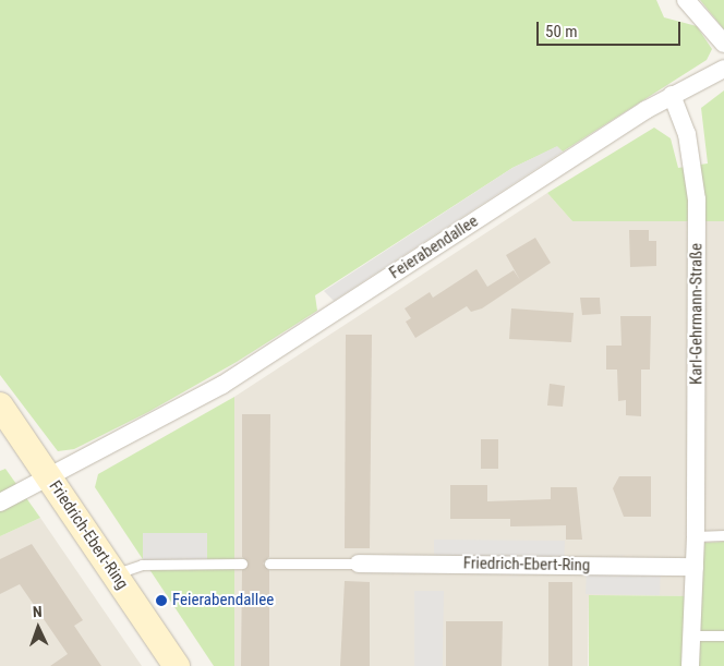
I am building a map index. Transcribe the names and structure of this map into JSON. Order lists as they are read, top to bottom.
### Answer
{
  "streets": {
    "main road": ["Friedrich-Ebert-Ring"],
    "street": ["Feierabendallee", "Karl-Gehrmann-Straße"]
  },
  "crossings": [
    ["Feierabendallee", "Karl-Gehrmann-Straße"],
    ["Feierabendallee", "Friedrich-Ebert-Ring"],
    ["Karl-Gehrmann-Straße", "Friedrich-Ebert-Ring"]
  ],
  "places": ["Feierabendallee"],
  "scale_bar": "50 m",
  "north": "top"
}
